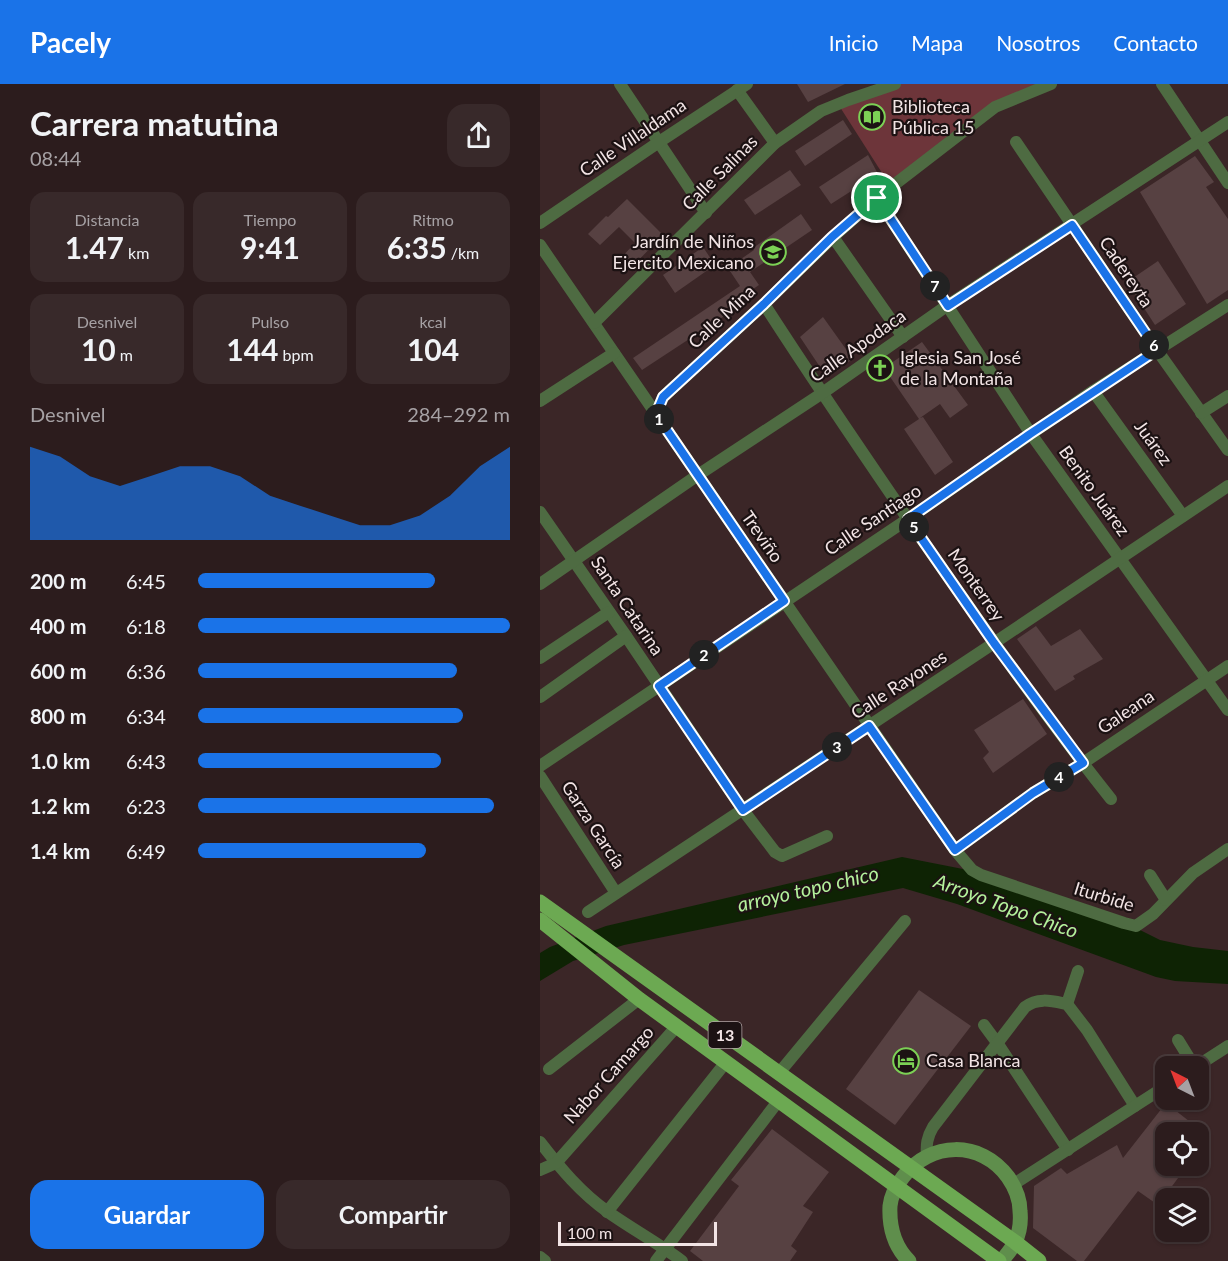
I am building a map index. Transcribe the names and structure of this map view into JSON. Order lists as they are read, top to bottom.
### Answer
{
  "streets": {
    "main road": ["13"],
    "street": [
      "Calle Villaldama",
      "Calle Salinas",
      "Cadereyta",
      "Calle Mina",
      "Calle Apodaca",
      "Juárez",
      "Benito Juárez",
      "Calle Santiago",
      "Treviño",
      "Monterrey",
      "Santa Catarina",
      "Calle Rayones",
      "Galeana",
      "Garza García",
      "Iturbide",
      "Nabor Camargo"
    ]
  },
  "crossings": [
    ["Calle Salinas", "Treviño"],
    ["Cadereyta", "Calle Apodaca"],
    ["Cadereyta", "Calle Santiago"],
    ["Calle Mina", "Benito Juárez"],
    ["Calle Mina", "Treviño"],
    ["Calle Mina", "Monterrey"],
    ["Calle Apodaca", "Benito Juárez"],
    ["Calle Apodaca", "Treviño"],
    ["Calle Apodaca", "Monterrey"],
    ["Calle Apodaca", "Santa Catarina"],
    ["Juárez", "Calle Santiago"],
    ["Juárez", "Calle Rayones"],
    ["Benito Juárez", "Calle Santiago"],
    ["Benito Juárez", "Calle Rayones"],
    ["Benito Juárez", "Galeana"],
    ["Calle Santiago", "Treviño"],
    ["Calle Santiago", "Monterrey"],
    ["Calle Santiago", "Santa Catarina"],
    ["Treviño", "Calle Rayones"],
    ["Treviño", "Galeana"],
    ["Treviño", "Iturbide"],
    ["Monterrey", "Calle Rayones"],
    ["Monterrey", "Galeana"],
    ["Santa Catarina", "Calle Rayones"],
    ["Calle Rayones", "Garza García"],
    ["Galeana", "Iturbide"],
    ["13", "Nabor Camargo"]
  ],
  "water": ["arroyo topo chico", "Arroyo Topo Chico"],
  "places": {
    "library": ["Biblioteca Pública 15"],
    "school or university": ["Jardín de Niños Ejercito Mexicano"],
    "church": ["Iglesia San José de la Montaña"],
    "hotel": ["Casa Blanca"]
  },
  "scale_bar": "100 m",
  "north": "top left",
  "page": {
    "header": "Pacely",
    "nav": [
      "Inicio",
      "Mapa",
      "Nosotros",
      "Contacto"
    ],
    "heading": ["Carrera matutina", "08:44"],
    "stats": [
      ["Distancia", "1.47 km"],
      ["Tiempo", "9:41"],
      ["Ritmo", "6:35 /km"],
      ["Desnivel", "10 m"],
      ["Pulso", "144 bpm"],
      ["kcal", "104"]
    ],
    "pins": [
      "7",
      "6",
      "1",
      "5",
      "2",
      "3",
      "4"
    ],
    "chart": ["Desnivel", "284–292 m"],
    "list": [
      {
        "name": "200 m",
        "note": "6:45"
      },
      {
        "name": "400 m",
        "note": "6:18"
      },
      {
        "name": "600 m",
        "note": "6:36"
      },
      {
        "name": "800 m",
        "note": "6:34"
      },
      {
        "name": "1.0 km",
        "note": "6:43"
      },
      {
        "name": "1.2 km",
        "note": "6:23"
      },
      {
        "name": "1.4 km",
        "note": "6:49"
      }
    ],
    "buttons": ["Guardar", "Compartir"],
    "scale": "100 m"
  }
}
